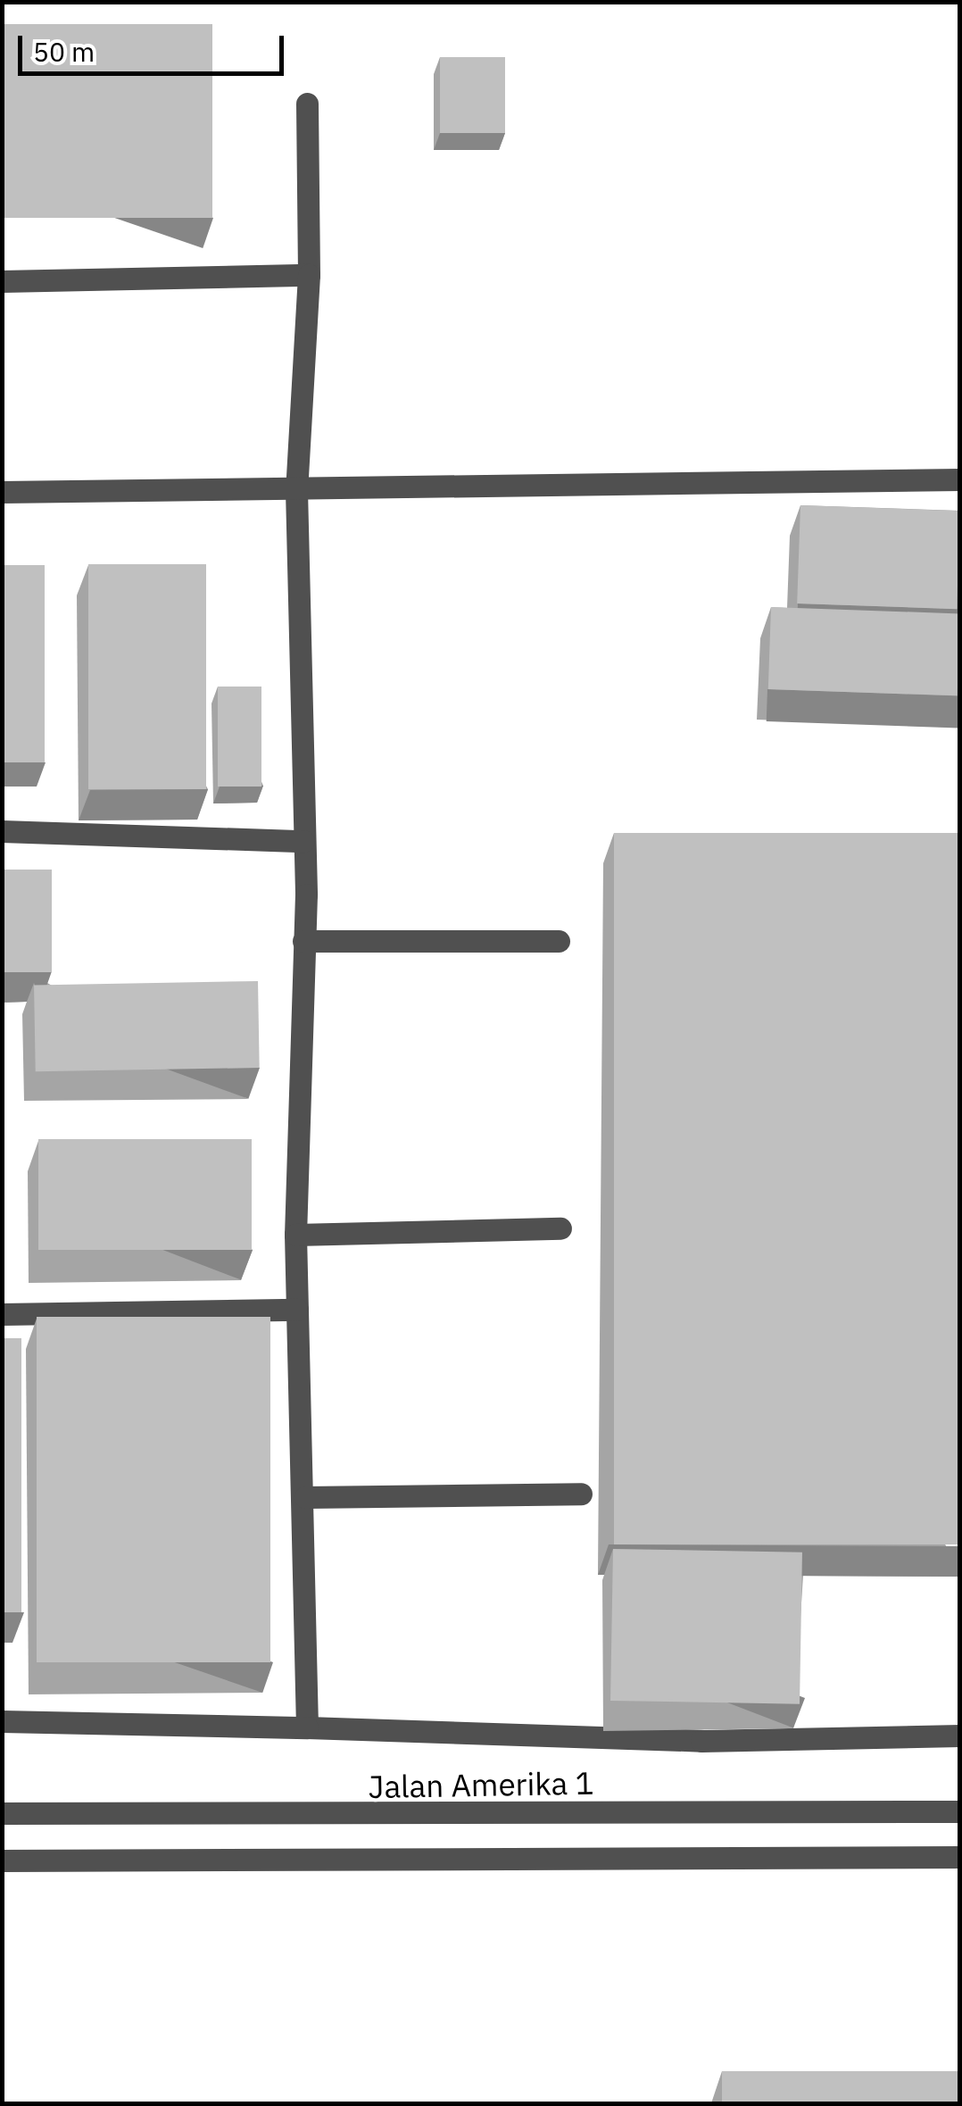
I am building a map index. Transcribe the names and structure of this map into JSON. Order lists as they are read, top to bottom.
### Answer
{
  "streets": {
    "lane": ["Jalan Amerika 1"]
  },
  "scale_bar": "50 m"
}
